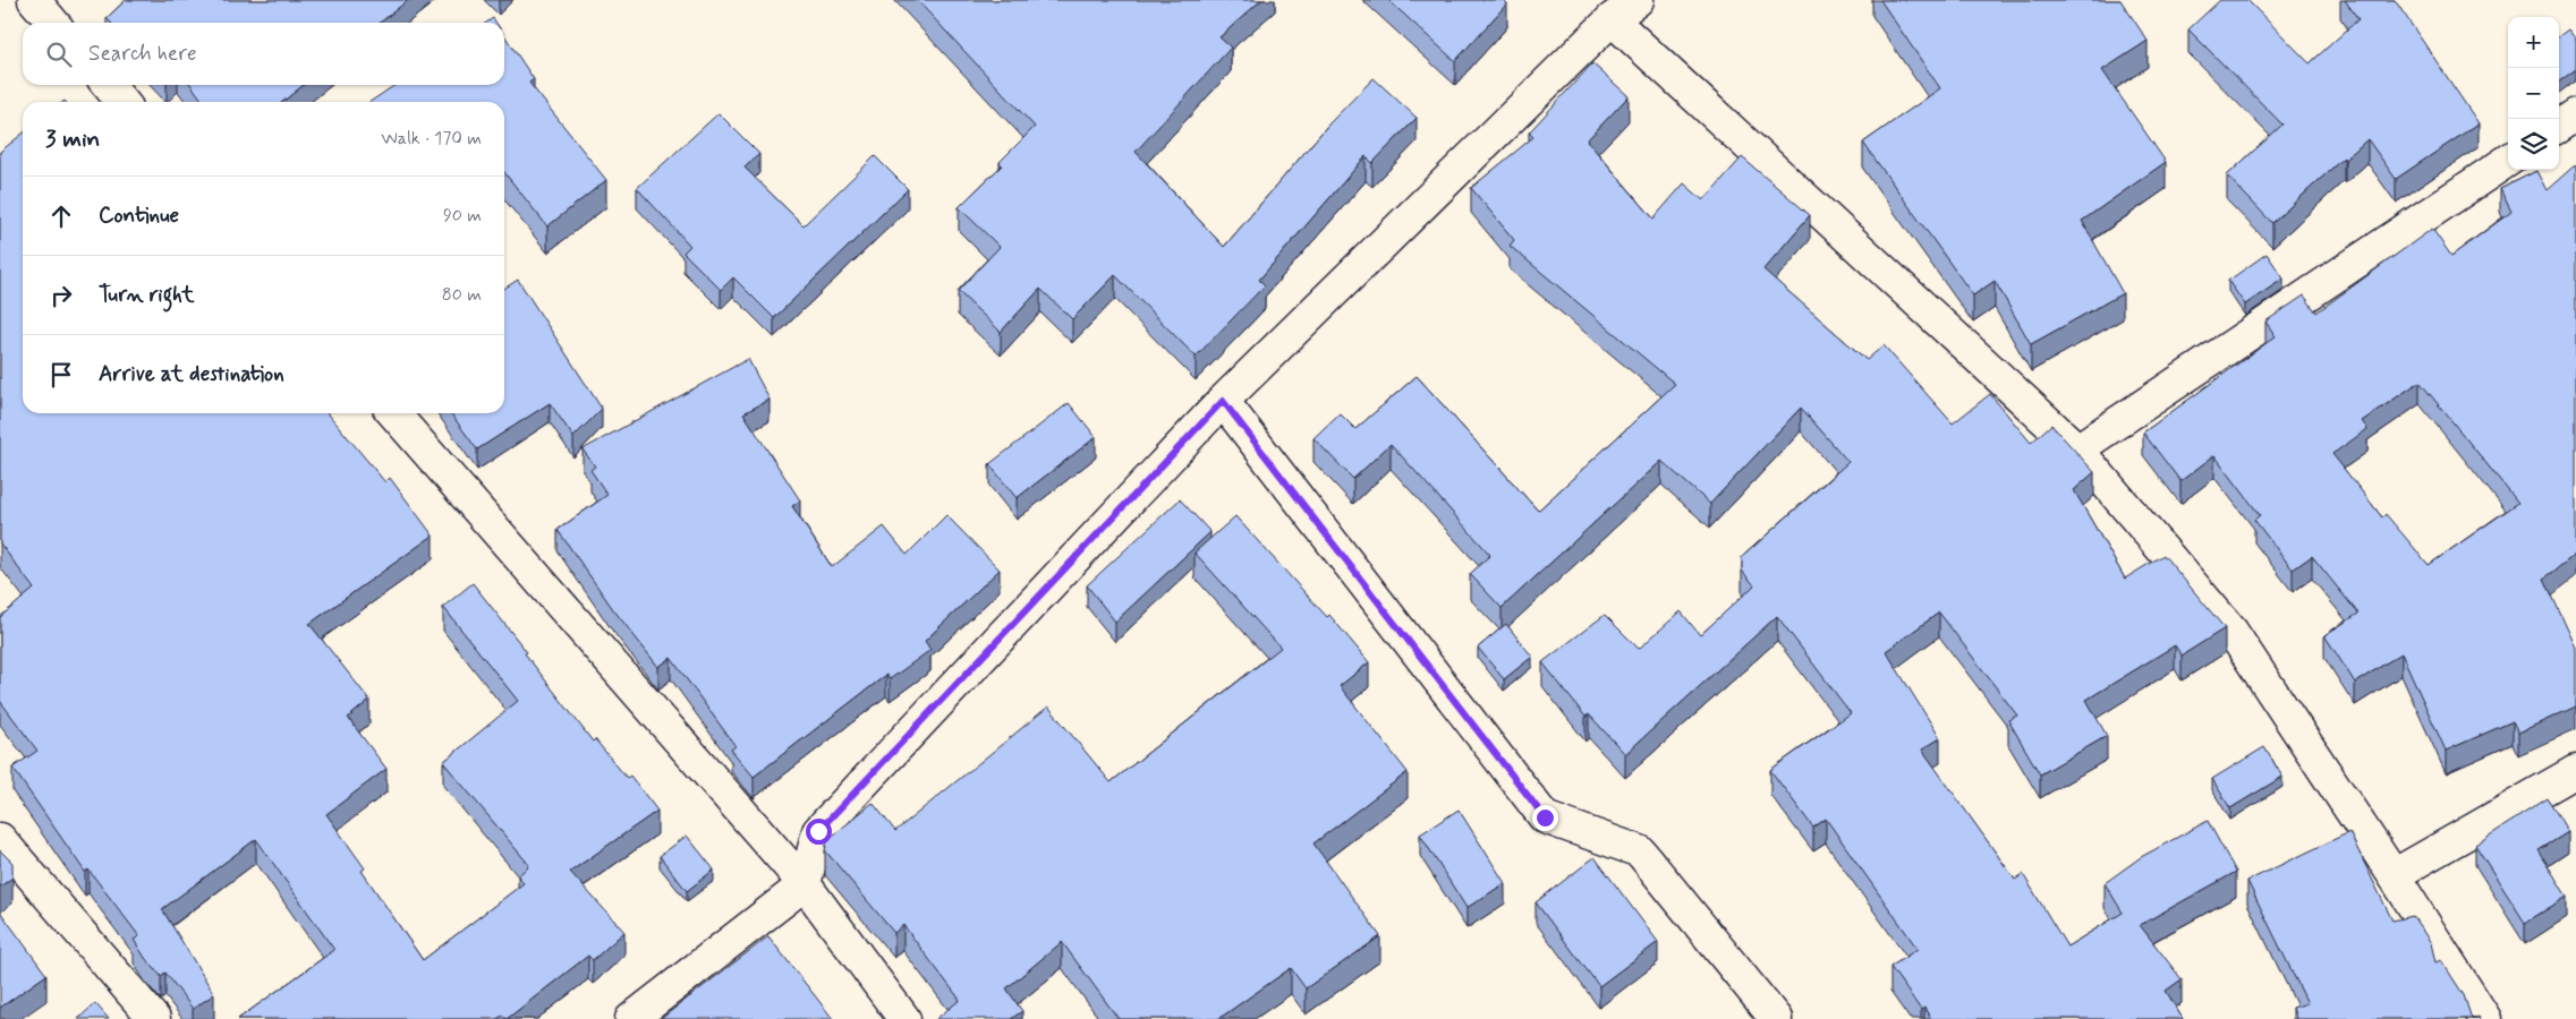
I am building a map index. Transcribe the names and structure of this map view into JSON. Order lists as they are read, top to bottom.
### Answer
{
  "page": {
    "map_buttons": ["+", "−"],
    "search": "Search here",
    "heading": ["3 min", "Walk · 170 m"],
    "list": [
      ["Continue", "90 m"],
      ["Turn right", "80 m"],
      "Arrive at destination"
    ]
  }
}
